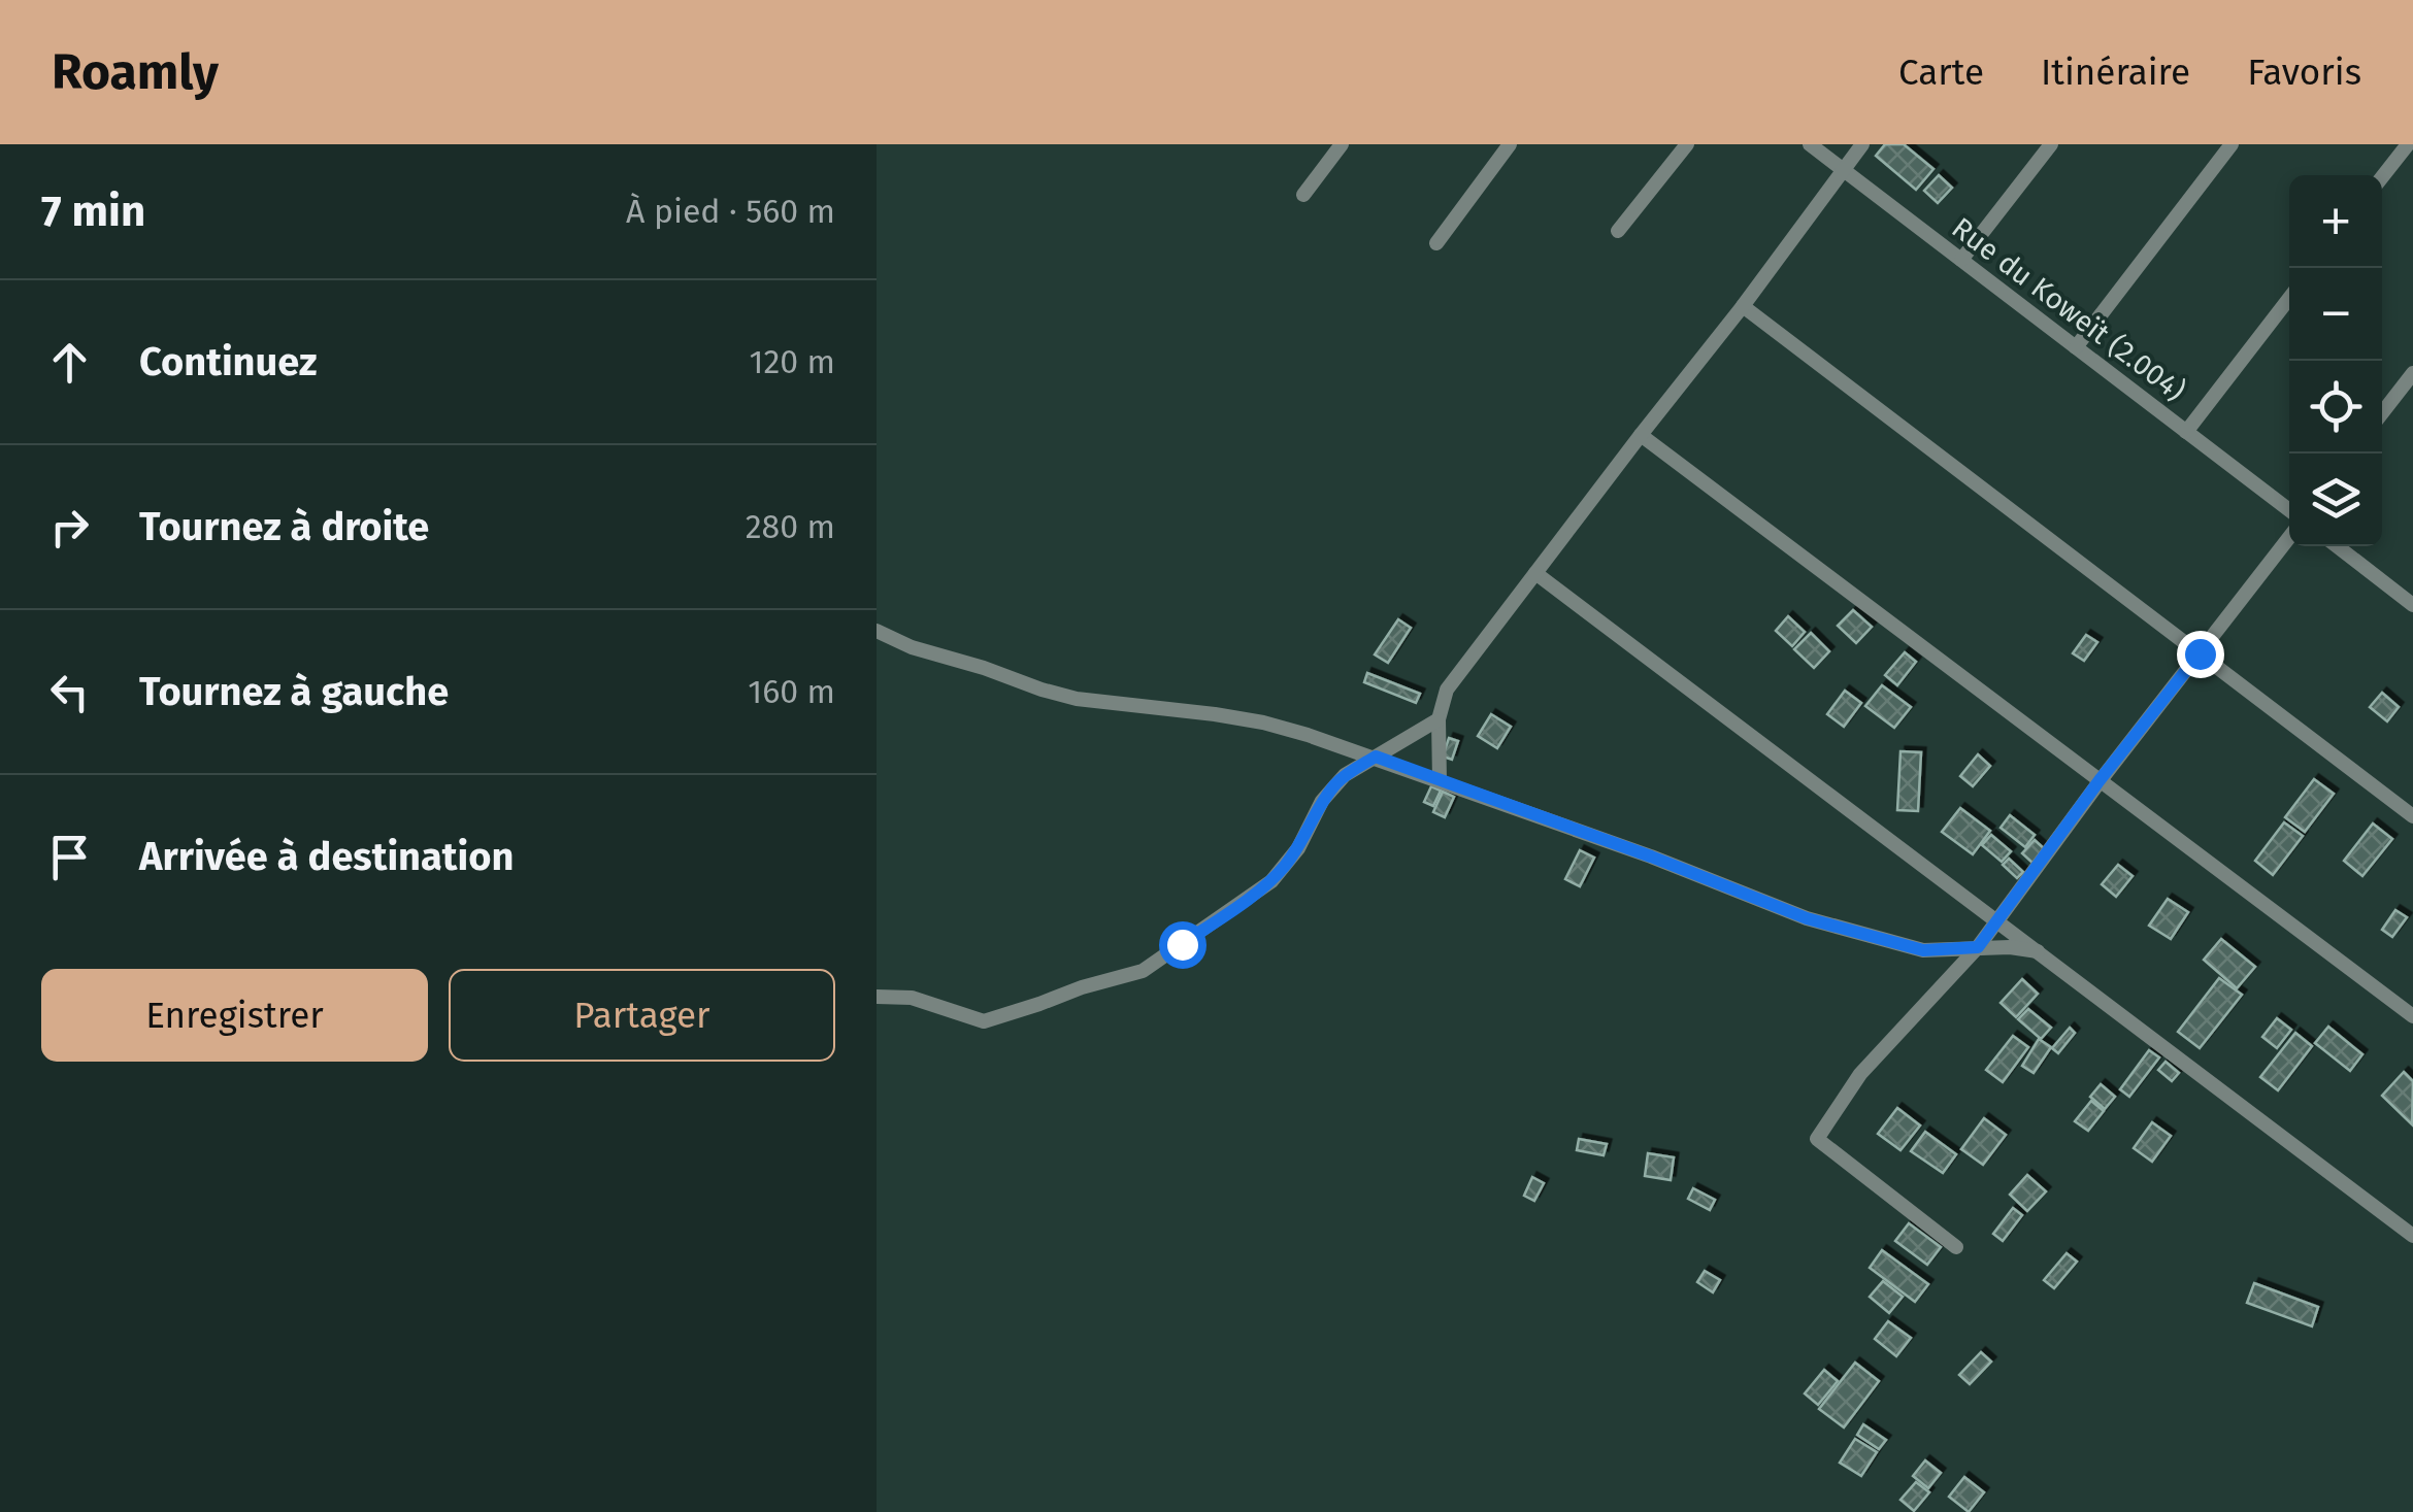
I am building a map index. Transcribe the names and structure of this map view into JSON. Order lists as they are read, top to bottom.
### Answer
{
  "streets": {
    "street": ["Rue du Koweït (2.004)"]
  },
  "page": {
    "header": "Roamly",
    "nav": ["Carte", "Itinéraire", "Favoris"],
    "heading": ["7 min", "À pied · 560 m"],
    "map_buttons": ["+", "−"],
    "list": [
      ["Continuez", "120 m"],
      ["Tournez à droite", "280 m"],
      ["Tournez à gauche", "160 m"],
      "Arrivée à destination"
    ],
    "buttons": ["Enregistrer", "Partager"]
  }
}
